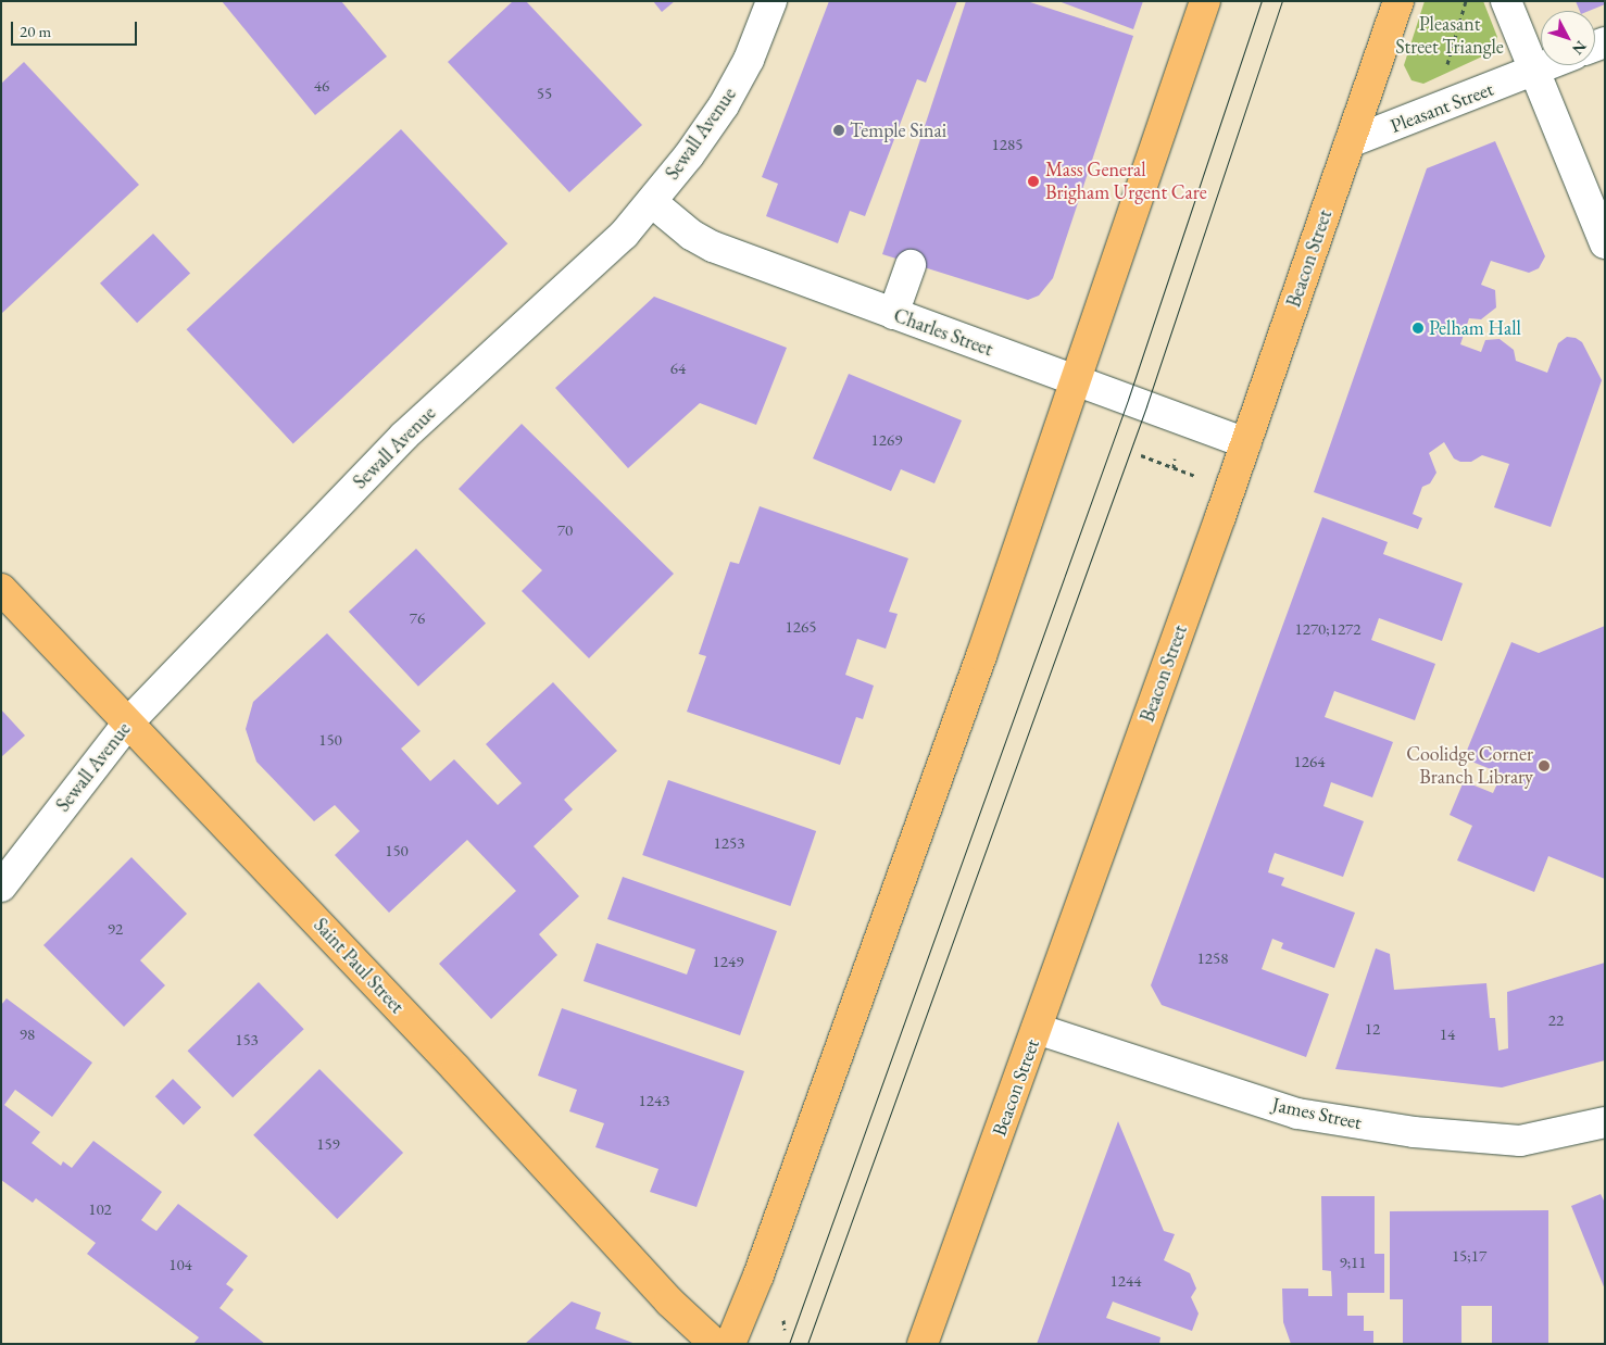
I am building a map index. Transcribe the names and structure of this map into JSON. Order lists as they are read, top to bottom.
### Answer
{
  "streets": {
    "main road": ["Beacon Street", "Saint Paul Street"],
    "street": [
      "Pleasant Street",
      "Sewall Avenue",
      "Charles Street",
      "James Street"
    ]
  },
  "crossings": [
    ["Pleasant Street", "Beacon Street"],
    ["Sewall Avenue", "Charles Street"],
    ["Sewall Avenue", "Saint Paul Street"],
    ["Beacon Street", "Charles Street"],
    ["Beacon Street", "James Street"]
  ],
  "parks": ["Pleasant Street Triangle"],
  "places": [
    "Temple Sinai",
    "Mass General Brigham Urgent Care",
    "Pelham Hall",
    "Coolidge Corner Branch Library"
  ],
  "house_numbers": [
    "46",
    "55",
    "1285",
    "64",
    "1269",
    "70",
    "76",
    "1265",
    "1270;1272",
    "150",
    "1264",
    "1253",
    "150",
    "92",
    "1258",
    "1249",
    "22",
    "12",
    "98",
    "14",
    "153",
    "1243",
    "159",
    "102",
    "15;17",
    "9;11",
    "104",
    "1244"
  ],
  "scale_bar": "20 m",
  "north": "bottom right"
}
